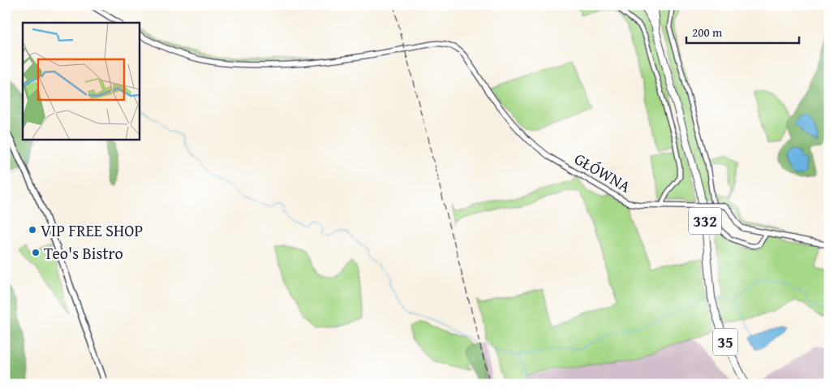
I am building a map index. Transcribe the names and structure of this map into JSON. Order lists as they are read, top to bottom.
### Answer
{
  "streets": {
    "main road": ["332", "35"],
    "street": ["GŁÓWNA"]
  },
  "crossings": [
    ["332", "35"]
  ],
  "places": ["VIP FREE SHOP", "Teo's Bistro"],
  "scale_bar": "200 m"
}
